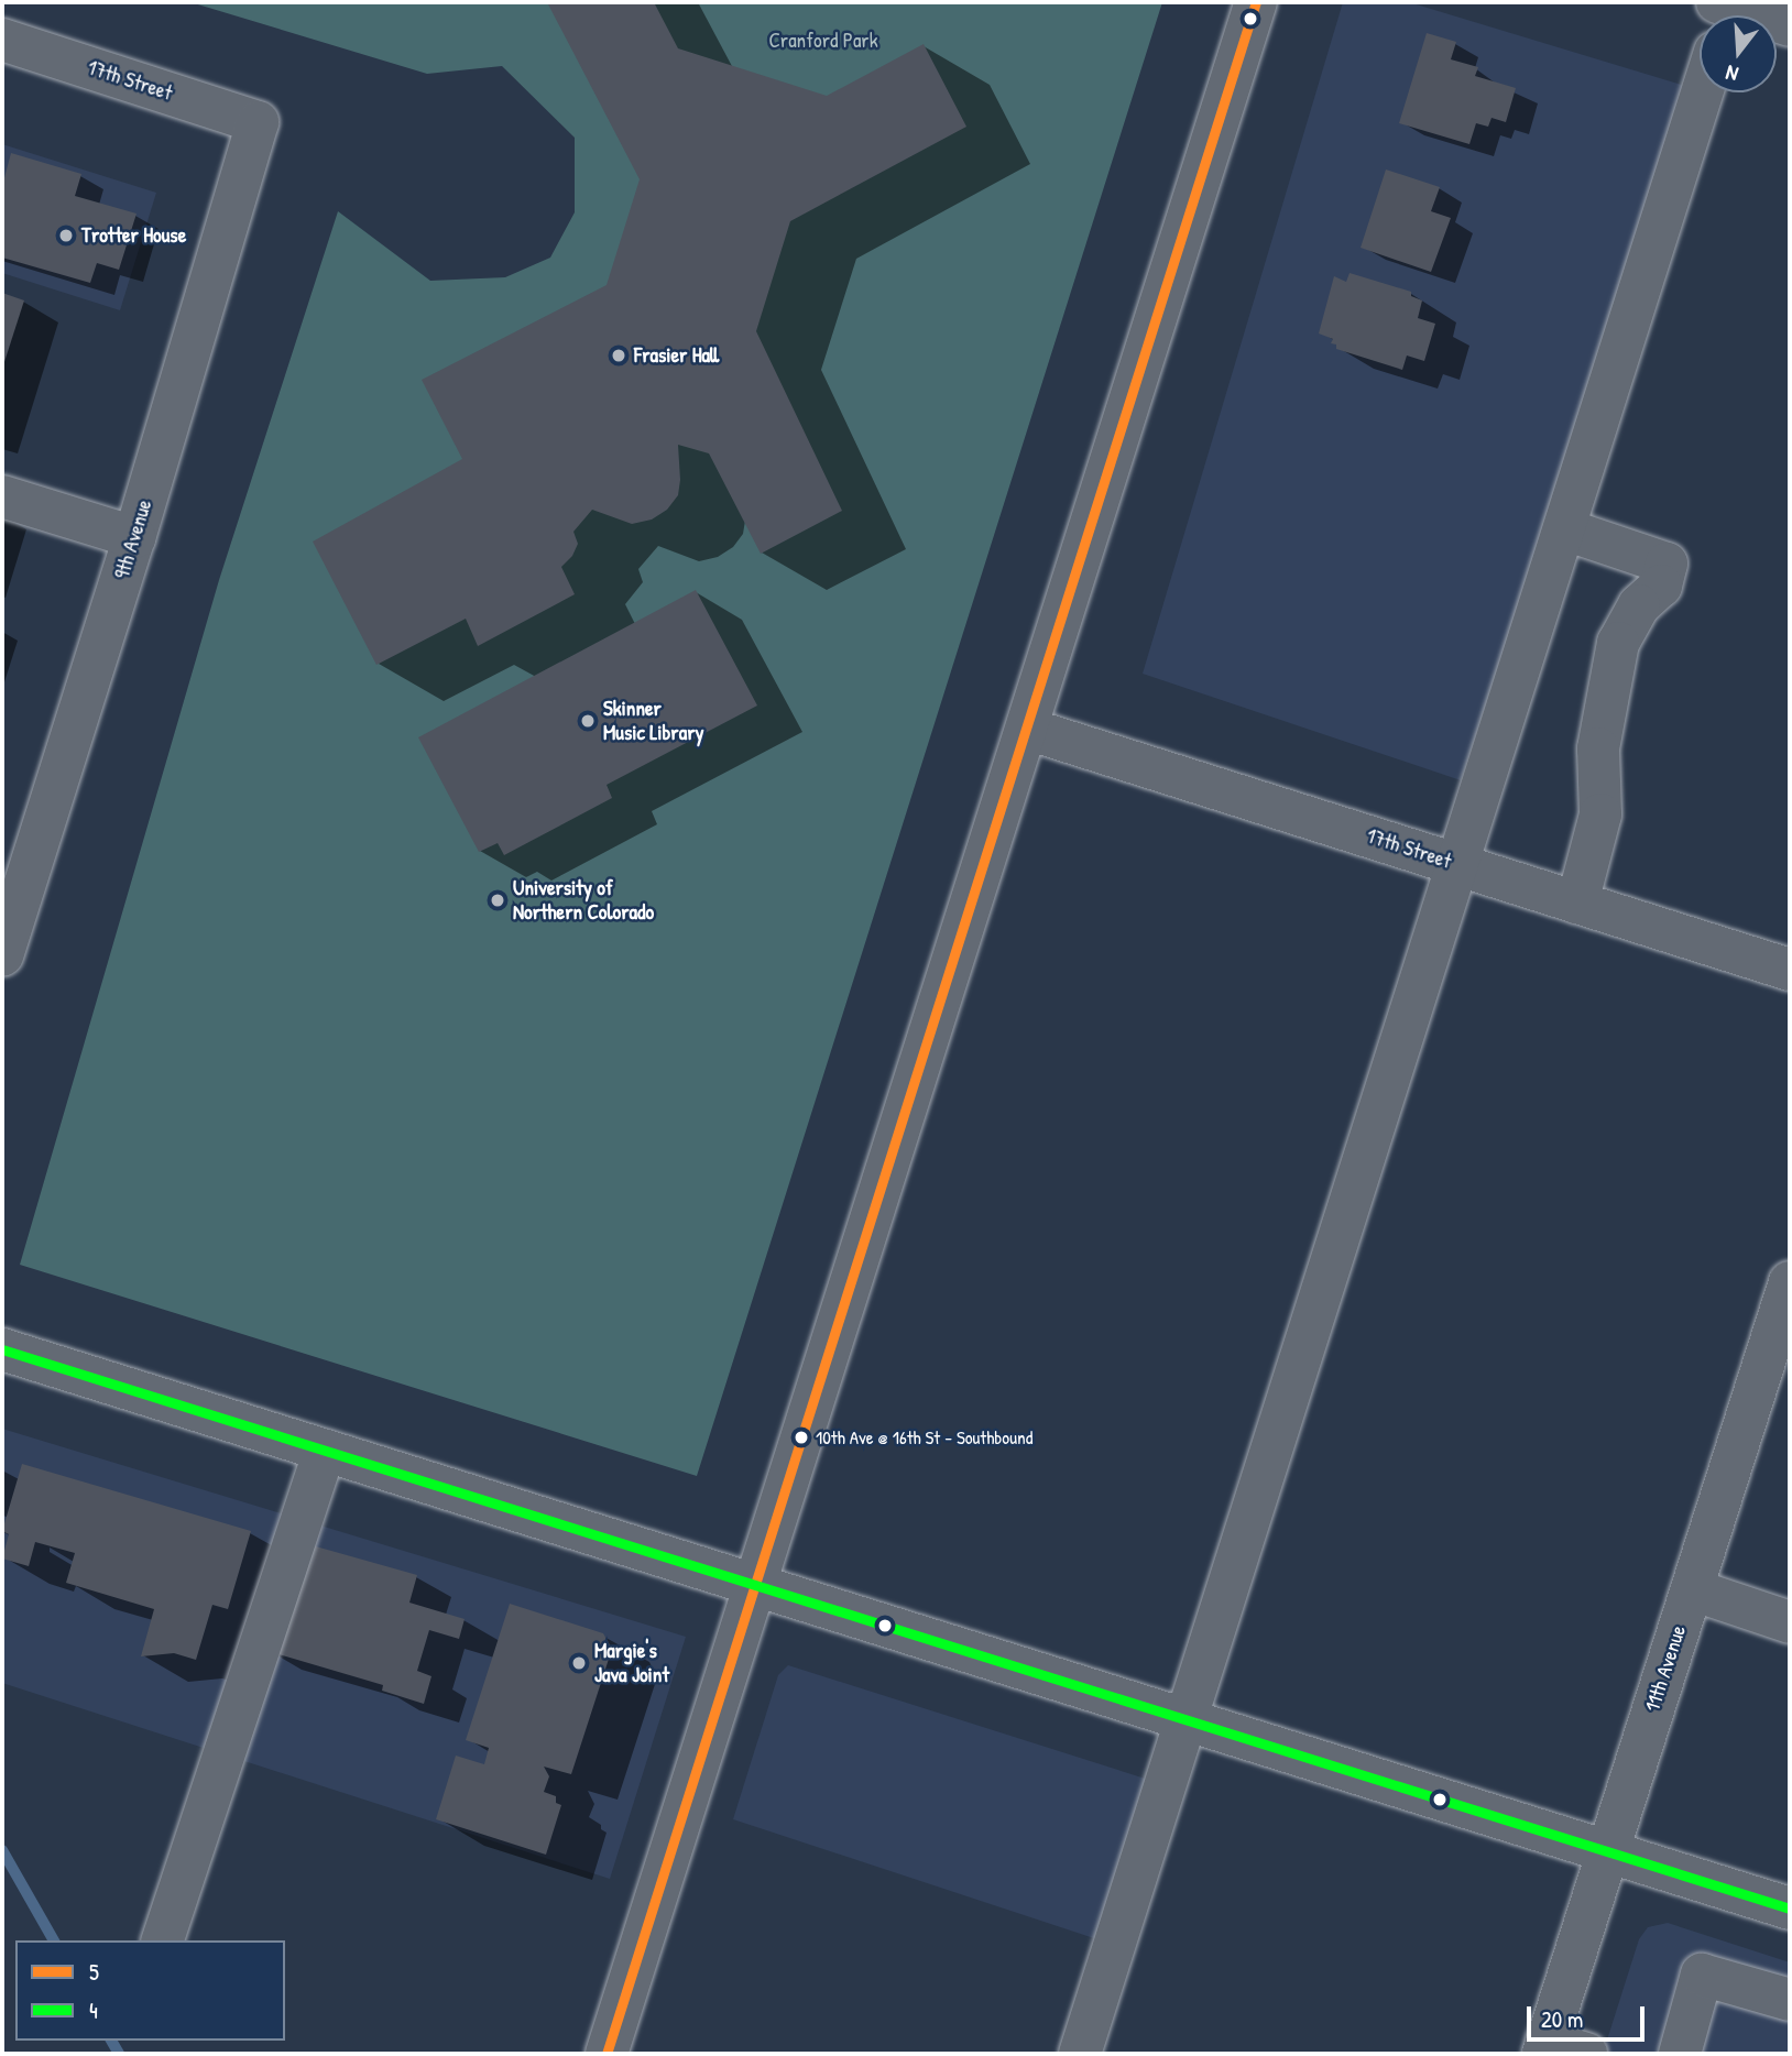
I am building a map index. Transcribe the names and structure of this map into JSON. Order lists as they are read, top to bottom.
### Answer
{
  "streets": {
    "street": ["17th Street", "9th Avenue", "11th Avenue"]
  },
  "crossings": [
    ["17th Street", "9th Avenue"]
  ],
  "parks": ["Cranford Park"],
  "places": [
    "Trotter House",
    "Frasier Hall",
    "Skinner Music Library",
    "University of Northern Colorado",
    "10th Ave @ 16th St - Southbound",
    "Margie's Java Joint"
  ],
  "lines": ["transit line 5", "transit line 4"],
  "legend": ["5", "4"],
  "scale_bar": "20 m",
  "north": "bottom"
}
